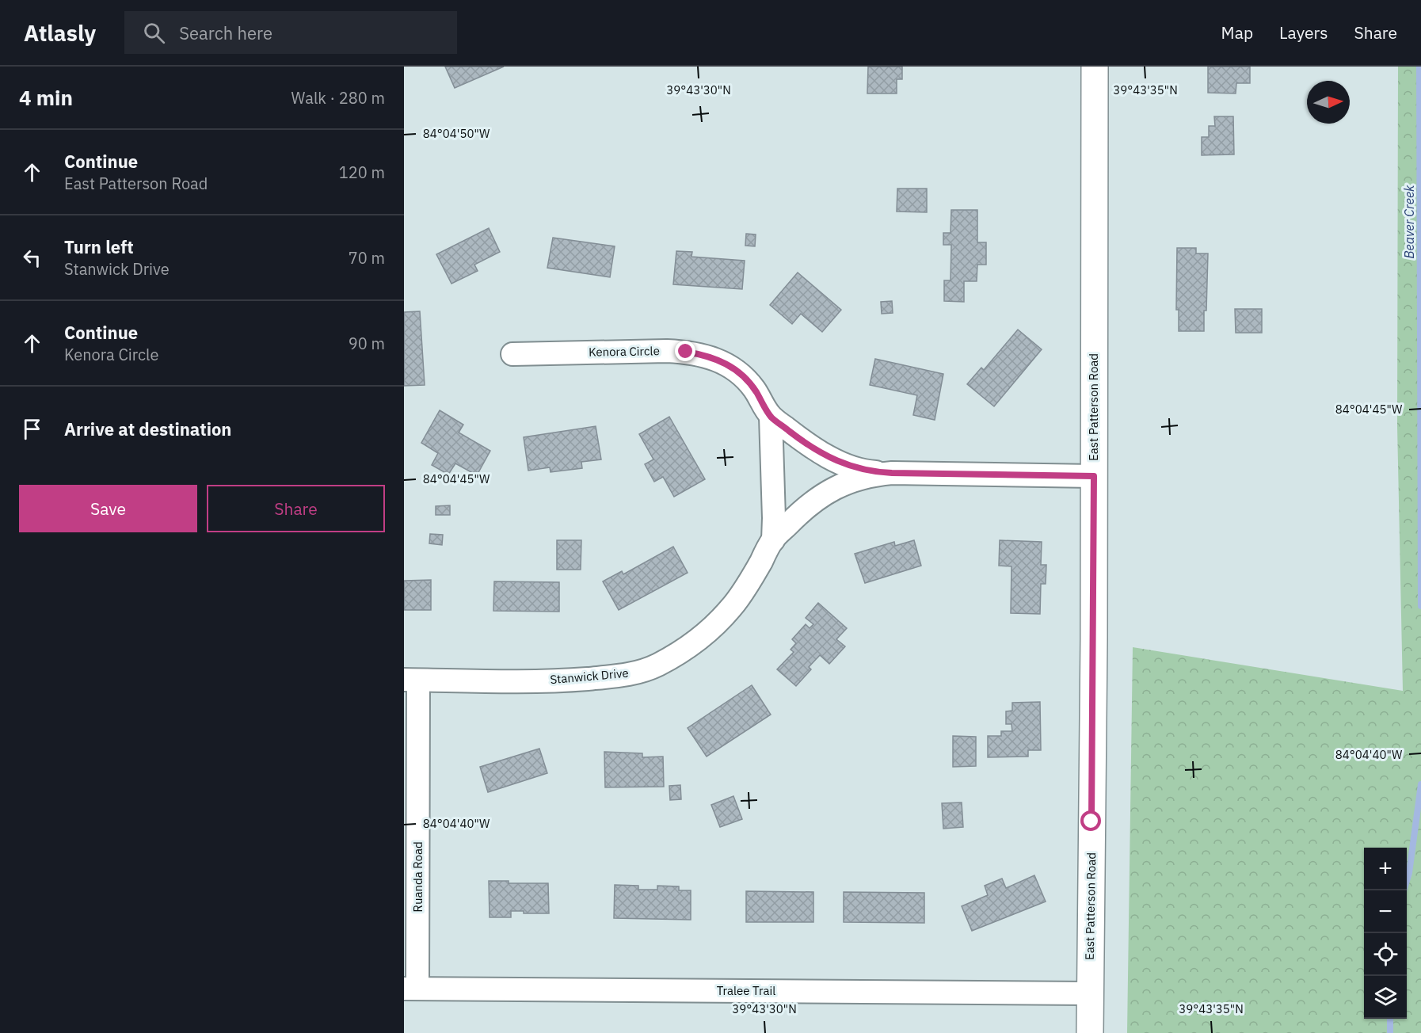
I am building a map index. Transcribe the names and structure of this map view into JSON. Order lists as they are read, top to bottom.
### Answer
{
  "streets": {
    "street": [
      "Kenora Circle",
      "East Patterson Road",
      "Stanwick Drive",
      "Ruanda Road",
      "Tralee Trail"
    ]
  },
  "crossings": [
    ["Kenora Circle", "Stanwick Drive"],
    ["East Patterson Road", "Stanwick Drive"],
    ["East Patterson Road", "Tralee Trail"],
    ["Stanwick Drive", "Ruanda Road"],
    ["Ruanda Road", "Tralee Trail"]
  ],
  "water": ["Beaver Creek"],
  "north": "right",
  "page": {
    "header": "Atlasly",
    "search": "Search here",
    "nav": ["Map", "Layers", "Share"],
    "heading": ["4 min", "Walk · 280 m"],
    "list": [
      ["Continue", "East Patterson Road", "120 m"],
      ["Turn left", "Stanwick Drive", "70 m"],
      ["Continue", "Kenora Circle", "90 m"],
      "Arrive at destination"
    ],
    "buttons": ["Save", "Share"],
    "map_buttons": ["+", "−"]
  },
  "coordinates": [
    "39°43'30\"N",
    "39°43'35\"N",
    "84°04'50\"W",
    "84°04'45\"W",
    "84°04'40\"W"
  ]
}
